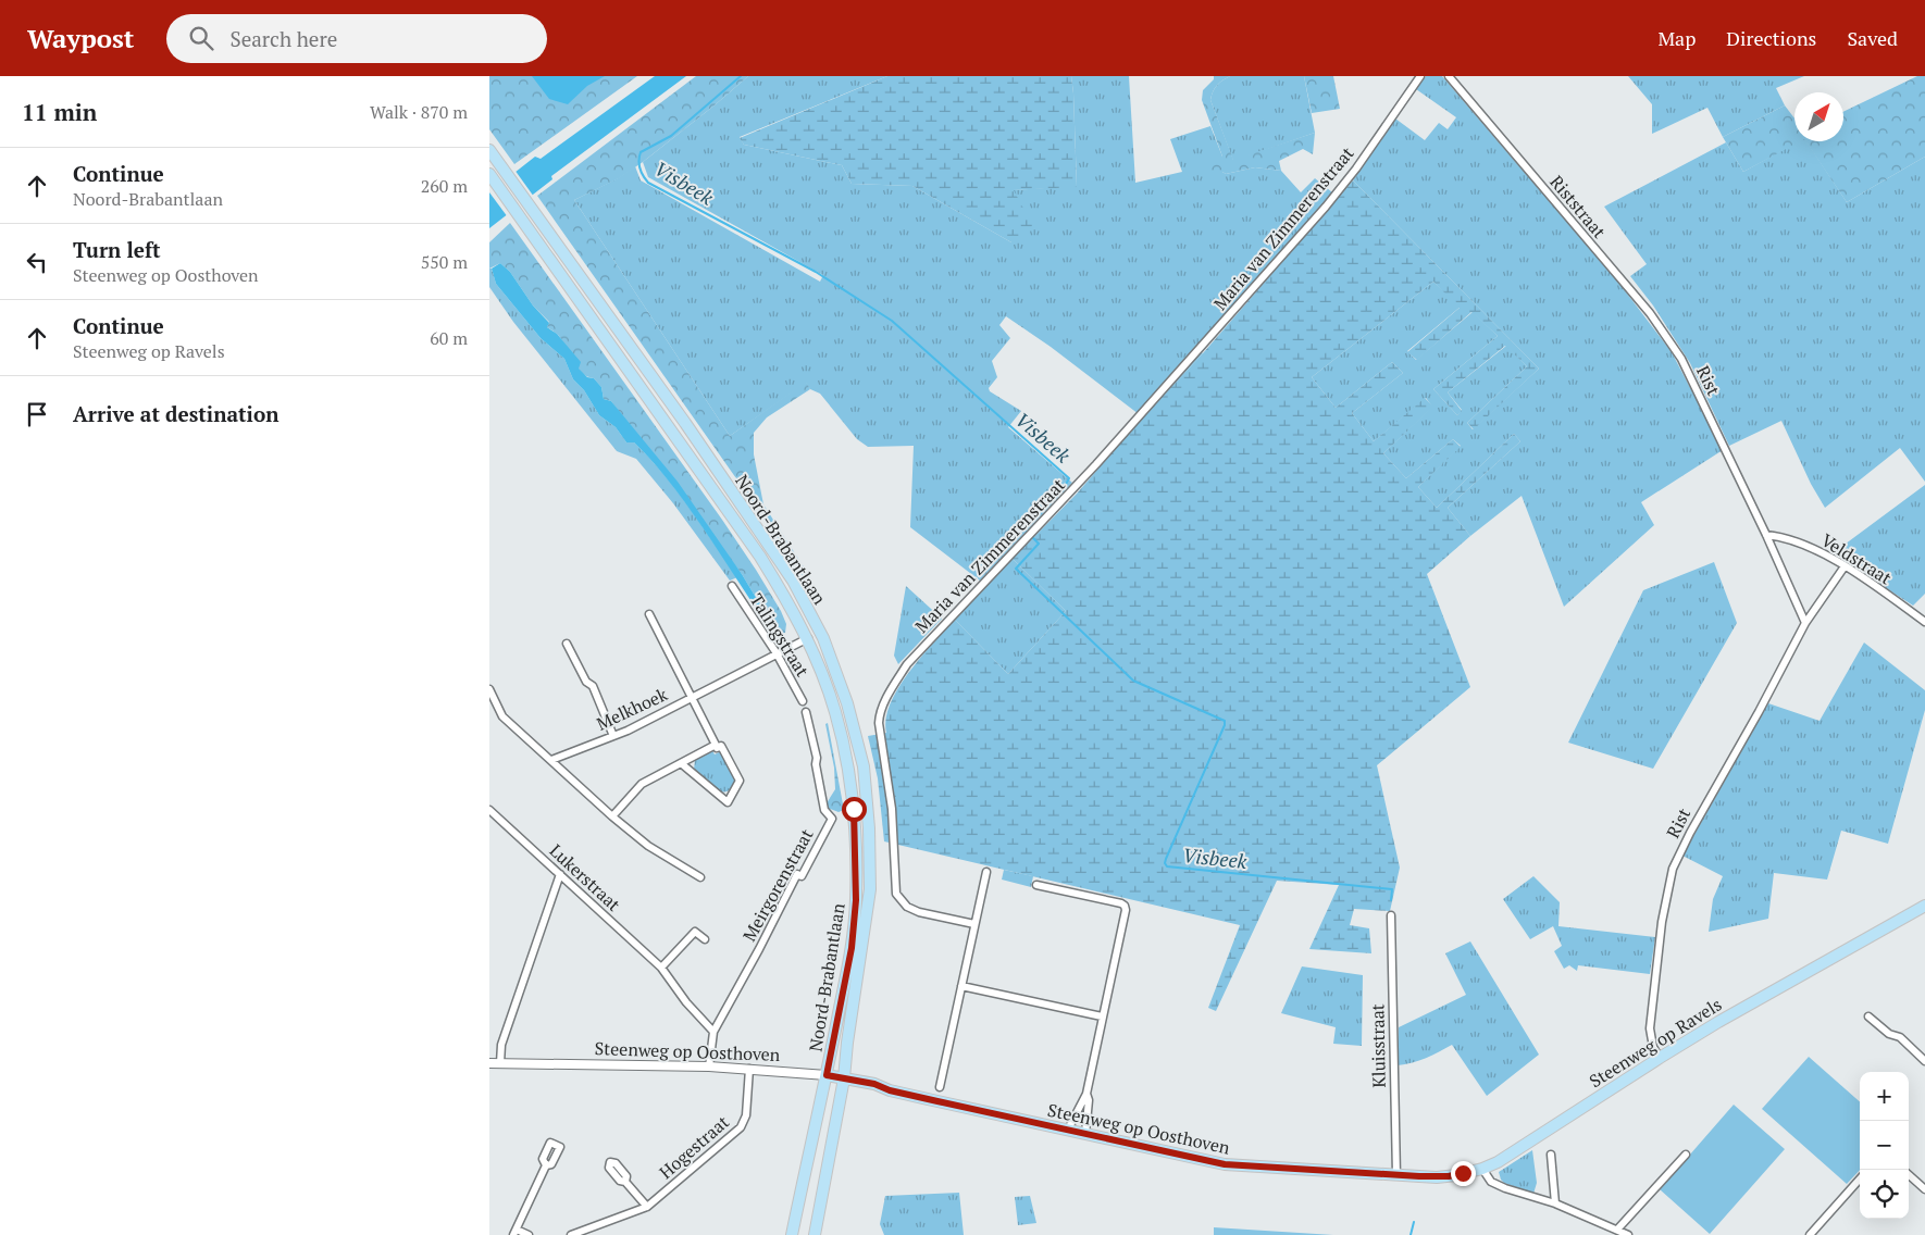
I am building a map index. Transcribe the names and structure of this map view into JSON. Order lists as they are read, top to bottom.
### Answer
{
  "streets": {
    "main road": ["Noord-Brabantlaan", "Steenweg op Ravels", "Steenweg op Oosthoven"],
    "street": [
      "Riststraat",
      "Maria van Zimmerenstraat",
      "Rist",
      "Veldstraat",
      "Talingstraat",
      "Melkhoek",
      "Lukerstraat",
      "Meirgorenstraat",
      "Kluisstraat",
      "Hogestraat"
    ]
  },
  "crossings": [
    ["Riststraat", "Rist"],
    ["Rist", "Veldstraat"],
    ["Rist", "Steenweg op Ravels"],
    ["Noord-Brabantlaan", "Melkhoek"],
    ["Noord-Brabantlaan", "Steenweg op Oosthoven"],
    ["Talingstraat", "Melkhoek"],
    ["Lukerstraat", "Meirgorenstraat"],
    ["Meirgorenstraat", "Steenweg op Oosthoven"],
    ["Steenweg op Ravels", "Kluisstraat"],
    ["Steenweg op Ravels", "Steenweg op Oosthoven"],
    ["Kluisstraat", "Steenweg op Oosthoven"],
    ["Steenweg op Oosthoven", "Hogestraat"]
  ],
  "water": ["Visbeek"],
  "north": "top right",
  "page": {
    "header": "Waypost",
    "search": "Search here",
    "nav": ["Map", "Directions", "Saved"],
    "heading": ["11 min", "Walk · 870 m"],
    "list": [
      ["Continue", "Noord-Brabantlaan", "260 m"],
      ["Turn left", "Steenweg op Oosthoven", "550 m"],
      ["Continue", "Steenweg op Ravels", "60 m"],
      "Arrive at destination"
    ],
    "map_buttons": ["+", "−"]
  }
}
